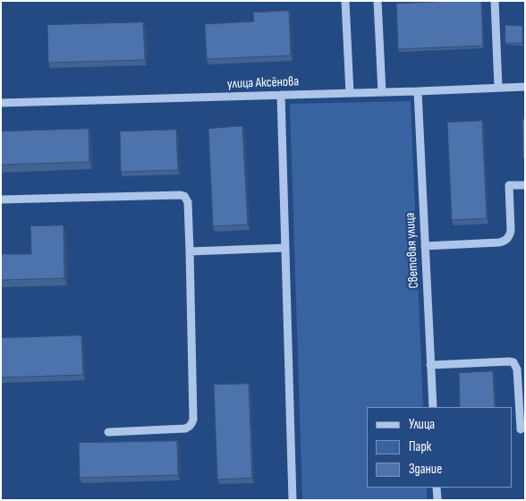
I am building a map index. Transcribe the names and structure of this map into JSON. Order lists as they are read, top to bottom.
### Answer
{
  "streets": {
    "street": ["улица Аксёнова", "Световая улица"]
  },
  "crossings": [
    ["улица Аксёнова", "Световая улица"]
  ],
  "legend": ["Улица", "Парк", "Здание"]
}
